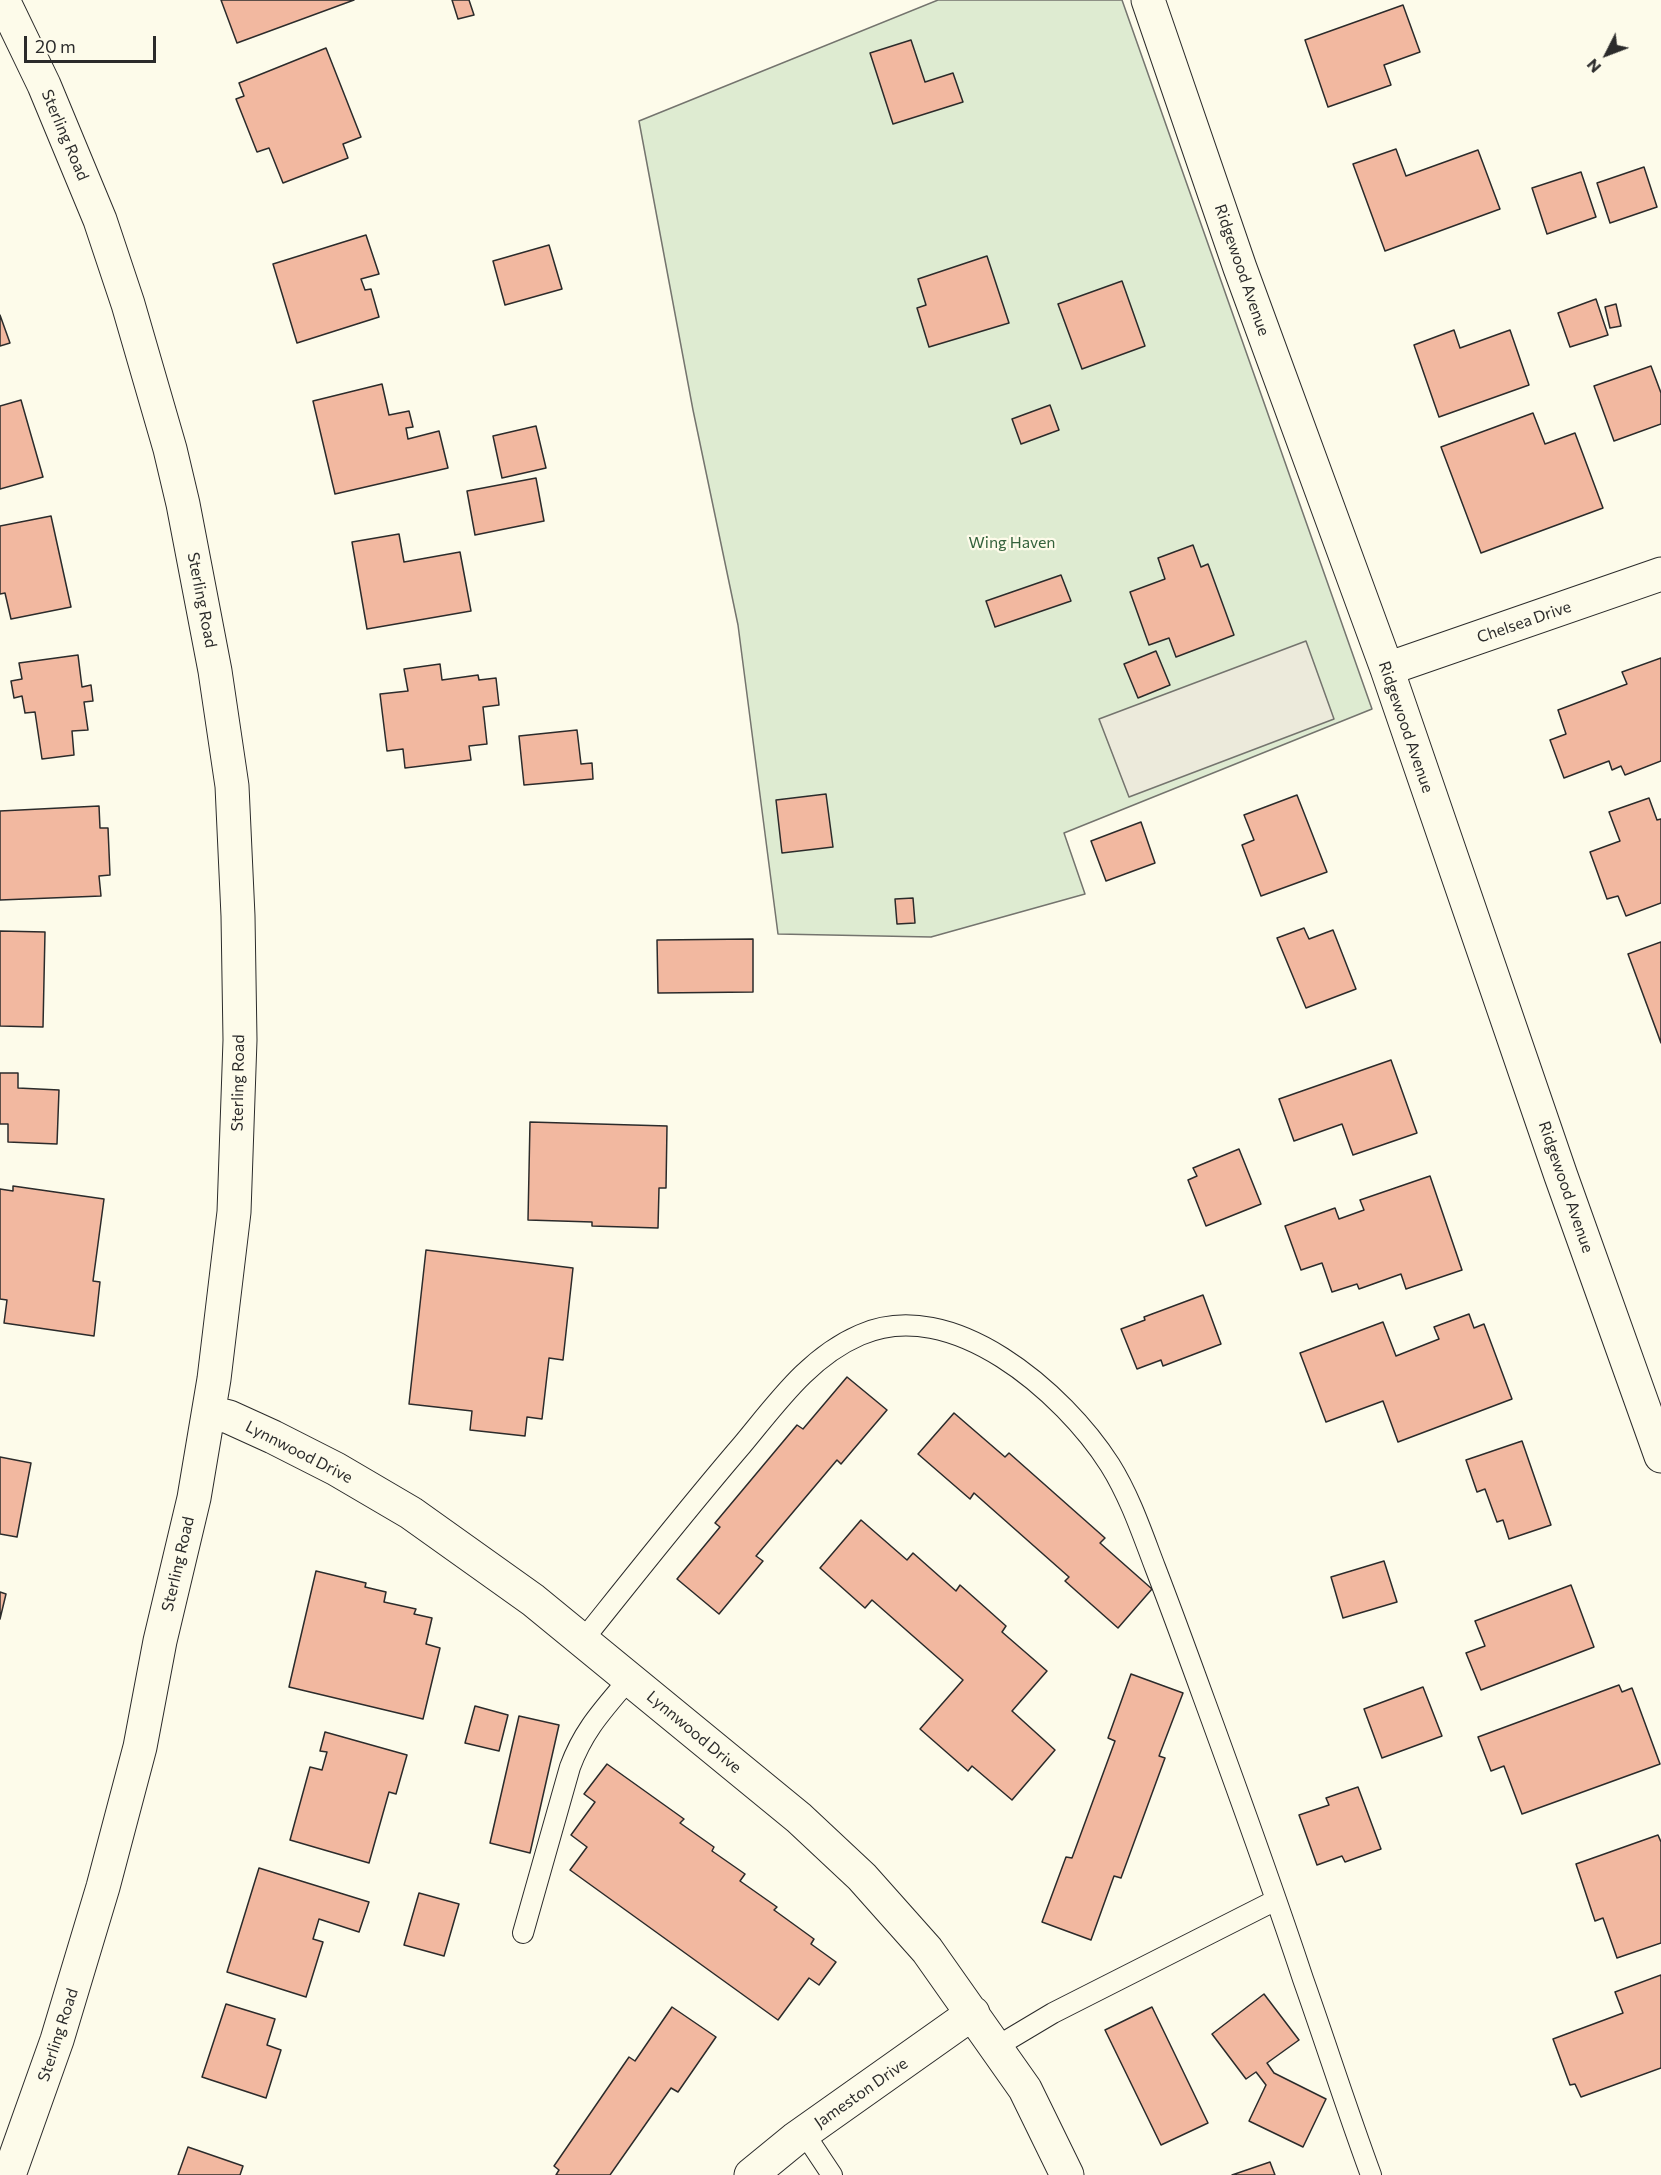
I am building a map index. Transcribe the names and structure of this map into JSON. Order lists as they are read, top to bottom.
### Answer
{
  "streets": {
    "street": [
      "Sterling Road",
      "Ridgewood Avenue",
      "Chelsea Drive",
      "Lynnwood Drive",
      "Jameston Drive"
    ]
  },
  "crossings": [
    ["Sterling Road", "Lynnwood Drive"],
    ["Ridgewood Avenue", "Chelsea Drive"],
    ["Lynnwood Drive", "Jameston Drive"]
  ],
  "parks": ["Wing Haven"],
  "scale_bar": "20 m",
  "north": "bottom left"
}
